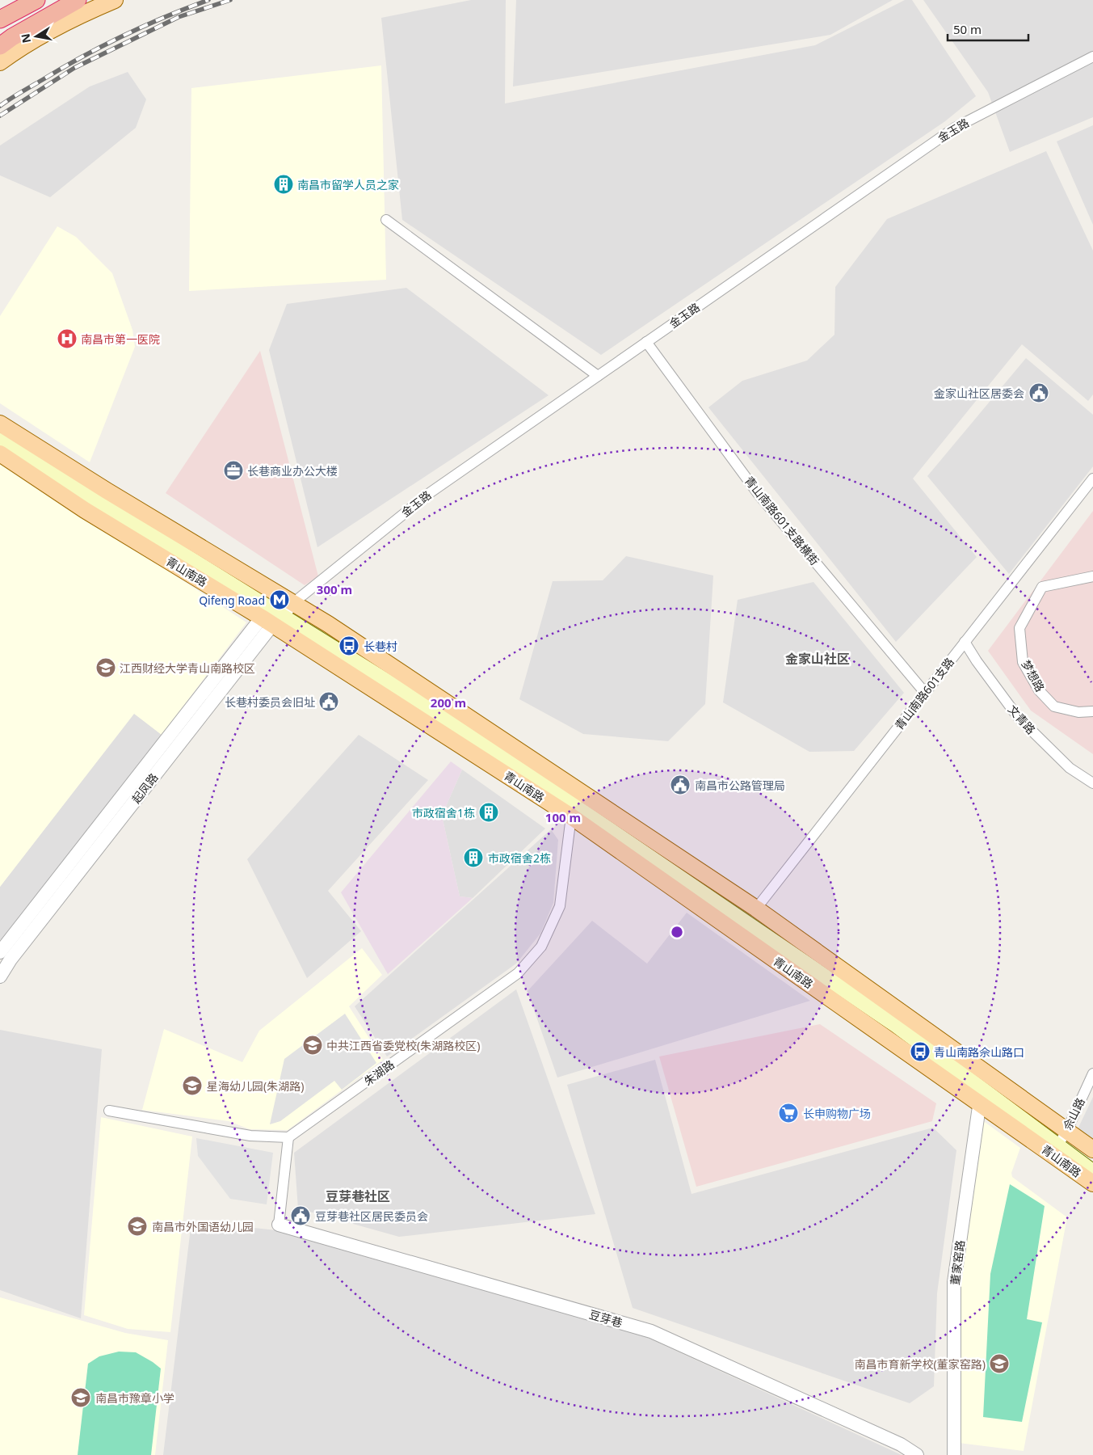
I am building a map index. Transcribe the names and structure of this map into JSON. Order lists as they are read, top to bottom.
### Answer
{
  "streets": {
    "main road": ["青山南路"],
    "street": [
      "金玉路",
      "青山南路601支路横街",
      "梦想路",
      "青山南路601支路",
      "文青路",
      "起凤路",
      "朱湖路",
      "佘山路",
      "董家窑路",
      "豆芽巷"
    ]
  },
  "crossings": [
    ["金玉路", "青山南路601支路横街"],
    ["金玉路", "青山南路"],
    ["金玉路", "起凤路"],
    ["青山南路601支路横街", "青山南路601支路"],
    ["青山南路", "青山南路601支路"],
    ["青山南路", "起凤路"],
    ["青山南路", "朱湖路"],
    ["青山南路", "佘山路"],
    ["青山南路", "董家窑路"],
    ["青山南路601支路", "文青路"]
  ],
  "districts": ["金家山社区", "豆芽巷社区"],
  "places": {
    "building": ["南昌市留学人员之家", "市政宿舍1栋", "市政宿舍2栋"],
    "hospital": ["南昌市第一医院"],
    "public building": [
      "金家山社区居委会",
      "长巷村委员会旧址",
      "南昌市公路管理局",
      "豆芽巷社区居民委员会"
    ],
    "office": ["长巷商业办公大楼"],
    "metro station": ["Qifeng Road"],
    "bus stop": ["长巷村", "青山南路佘山路口"],
    "school or university": [
      "江西财经大学青山南路校区",
      "中共江西省委党校(朱湖路校区)",
      "星海幼儿园(朱湖路)",
      "南昌市外国语幼儿园",
      "南昌市育新学校(董家窑路)",
      "南昌市豫章小学"
    ],
    "supermarket": ["长申购物广场"]
  },
  "scale_bar": "50 m",
  "north": "left",
  "rings": ["300 m", "200 m", "100 m"]
}
